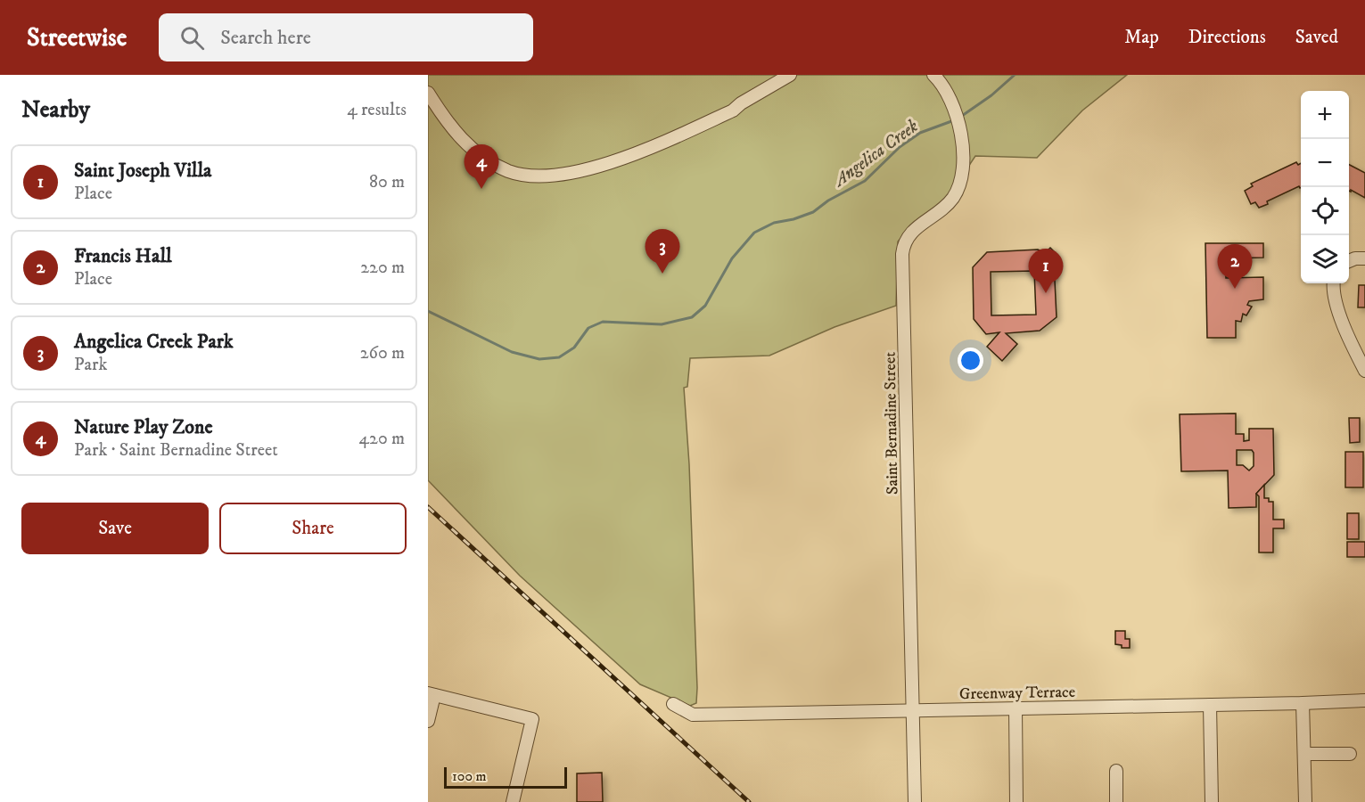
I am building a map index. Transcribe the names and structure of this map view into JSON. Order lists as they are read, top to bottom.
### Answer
{
  "streets": {
    "street": ["Saint Bernadine Street", "Greenway Terrace"]
  },
  "crossings": [
    ["Saint Bernadine Street", "Greenway Terrace"]
  ],
  "water": ["Angelica Creek"],
  "scale_bar": "100 m",
  "page": {
    "header": "Streetwise",
    "search": "Search here",
    "nav": ["Map", "Directions", "Saved"],
    "heading": ["Nearby", "4 results"],
    "map_buttons": ["+", "−"],
    "list": [
      {
        "mark": "1",
        "name": "Saint Joseph Villa",
        "note": "Place",
        "value": "80 m"
      },
      {
        "mark": "2",
        "name": "Francis Hall",
        "note": "Place",
        "value": "220 m"
      },
      {
        "mark": "3",
        "name": "Angelica Creek Park",
        "note": "Park",
        "value": "260 m"
      },
      {
        "mark": "4",
        "name": "Nature Play Zone",
        "note": "Park · Saint Bernadine Street",
        "value": "420 m"
      }
    ],
    "pins": [
      "4",
      "3",
      "2",
      "1"
    ],
    "buttons": ["Save", "Share"],
    "scale": "100 m"
  }
}
